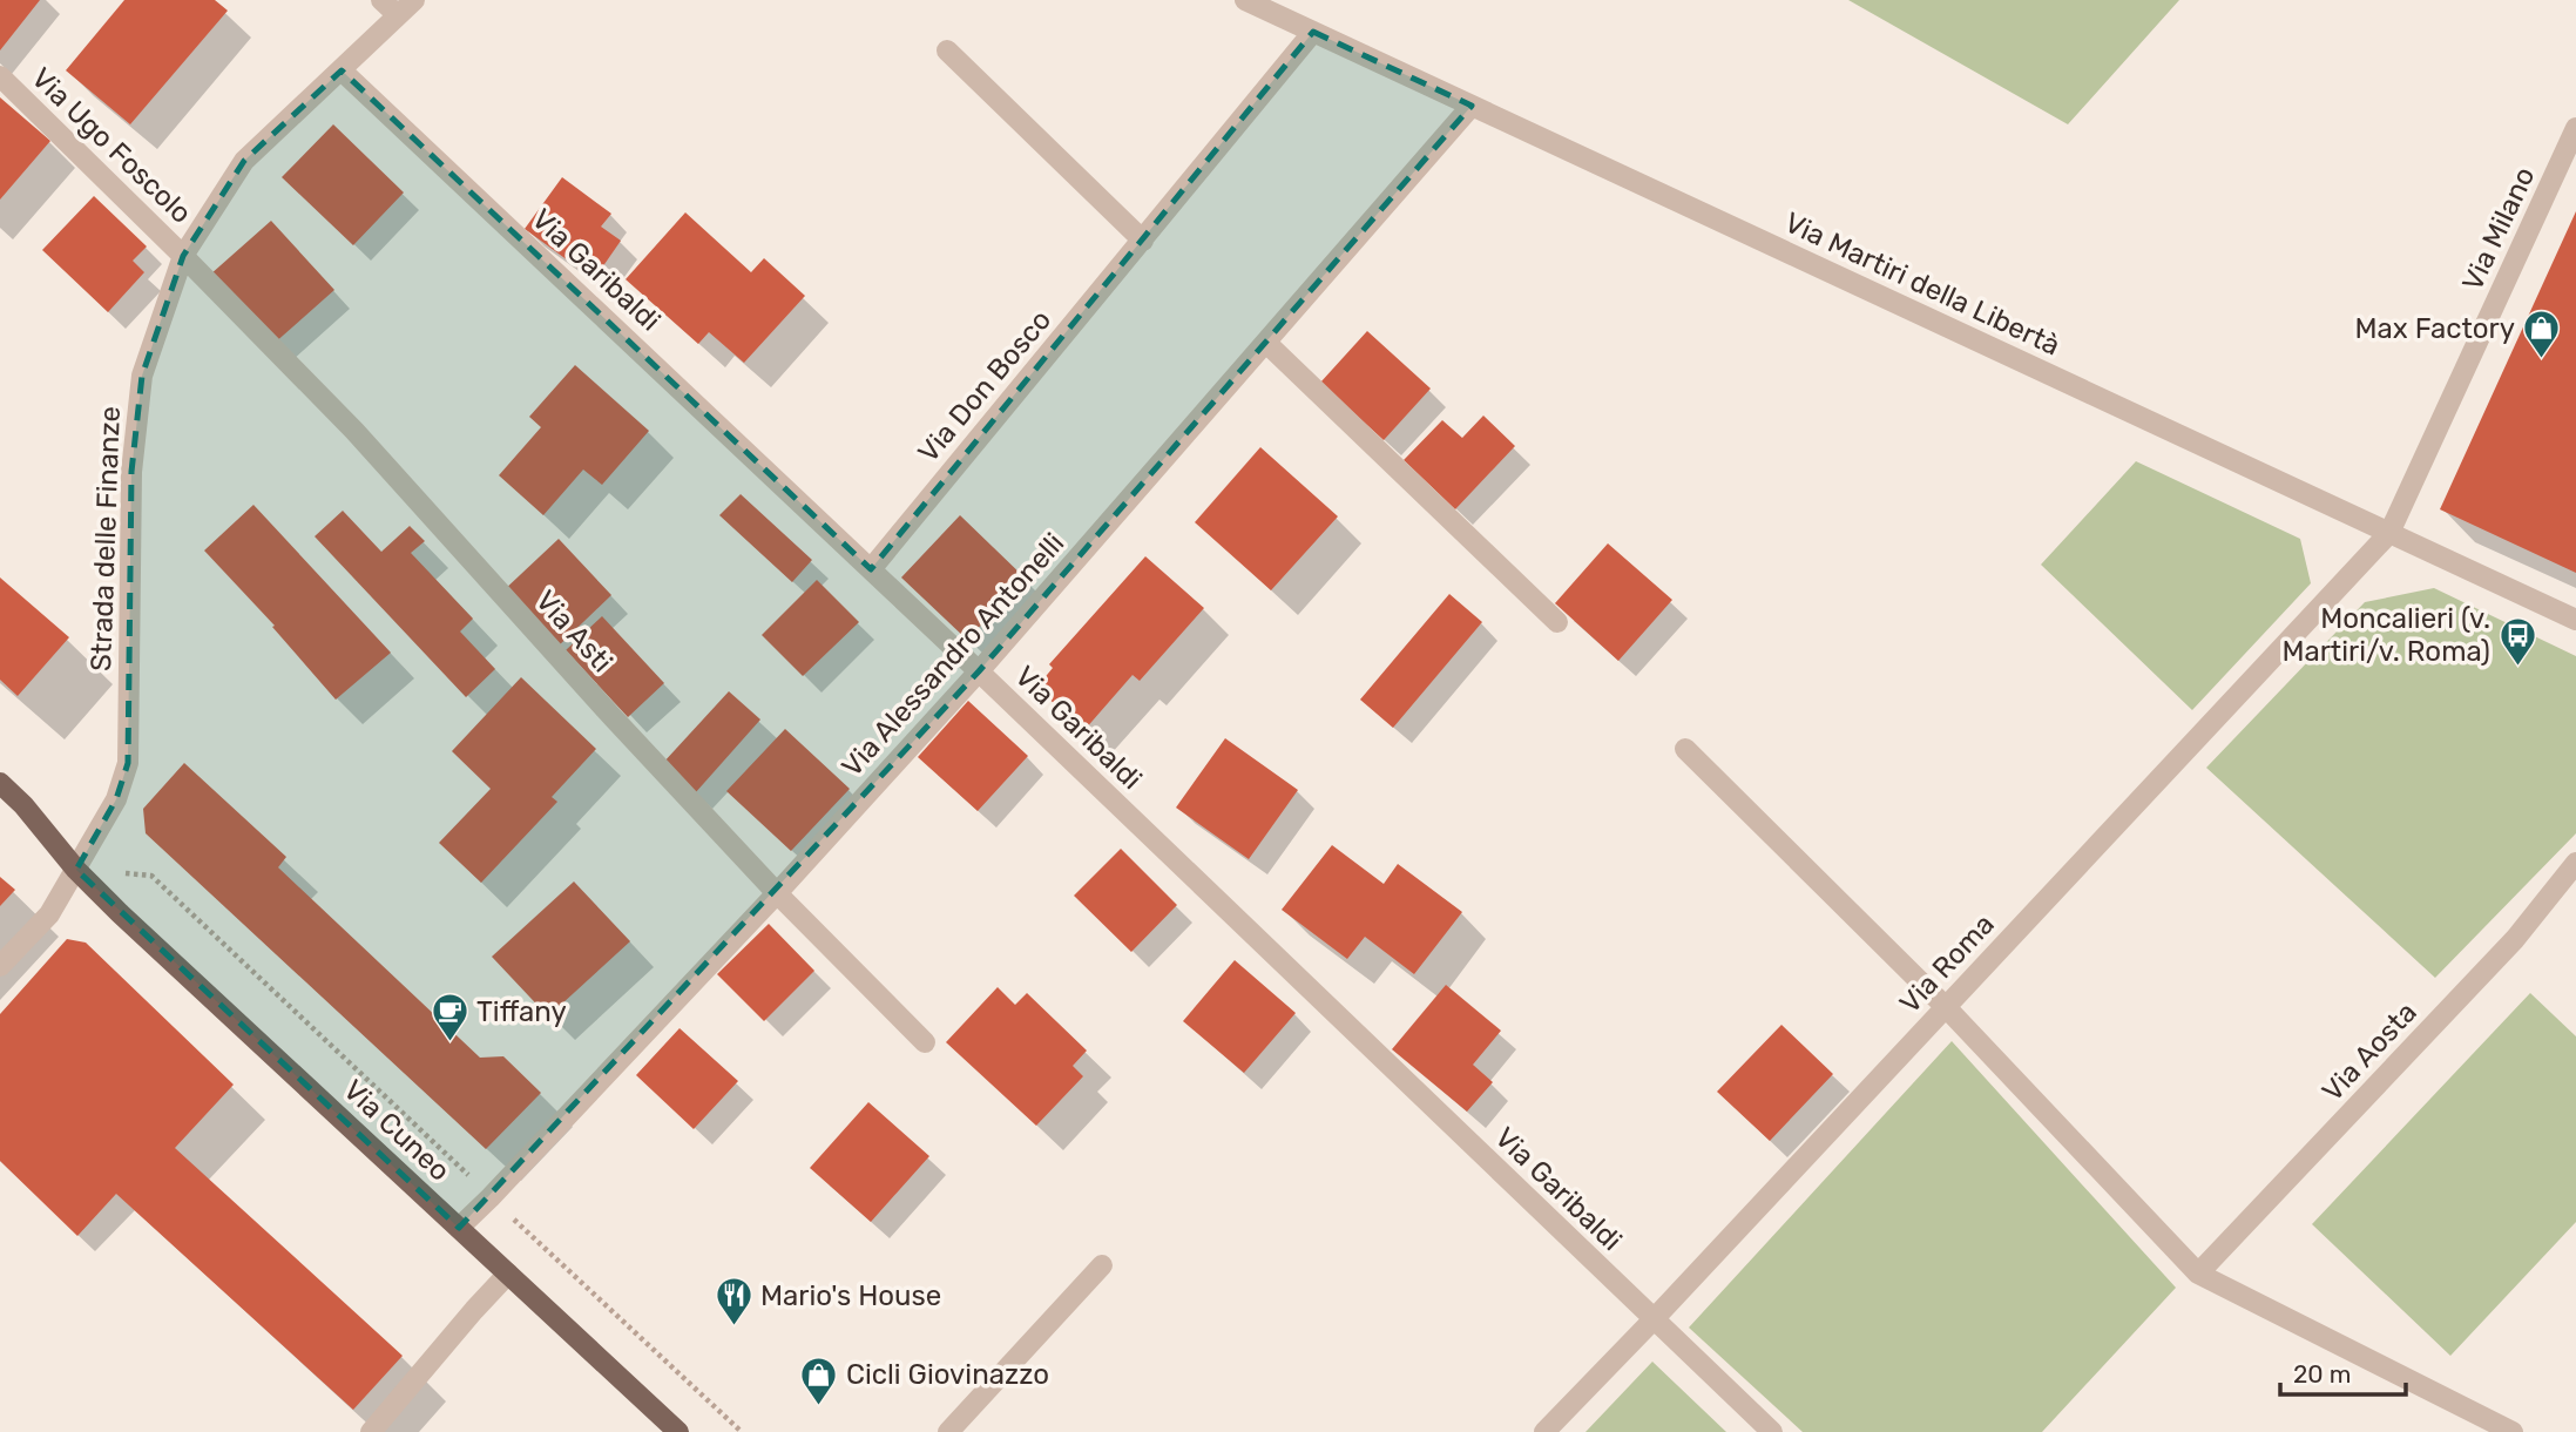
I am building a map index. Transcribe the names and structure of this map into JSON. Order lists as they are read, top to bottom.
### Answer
{
  "streets": {
    "main road": ["Via Cuneo"],
    "street": [
      "Via Ugo Foscolo",
      "Via Milano",
      "Via Garibaldi",
      "Via Martiri della Libertà",
      "Via Don Bosco",
      "Strada delle Finanze",
      "Via Asti",
      "Via Alessandro Antonelli",
      "Via Roma",
      "Via Aosta"
    ]
  },
  "crossings": [
    ["Via Ugo Foscolo", "Strada delle Finanze"],
    ["Via Ugo Foscolo", "Via Asti"],
    ["Via Milano", "Via Martiri della Libertà"],
    ["Via Milano", "Via Roma"],
    ["Via Garibaldi", "Via Don Bosco"],
    ["Via Garibaldi", "Strada delle Finanze"],
    ["Via Garibaldi", "Via Alessandro Antonelli"],
    ["Via Garibaldi", "Via Roma"],
    ["Via Martiri della Libertà", "Via Don Bosco"],
    ["Via Martiri della Libertà", "Via Alessandro Antonelli"],
    ["Via Martiri della Libertà", "Via Roma"],
    ["Strada delle Finanze", "Via Asti"],
    ["Strada delle Finanze", "Via Cuneo"],
    ["Via Asti", "Via Alessandro Antonelli"],
    ["Via Alessandro Antonelli", "Via Cuneo"]
  ],
  "places": {
    "shop": ["Max Factory", "Cicli Giovinazzo"],
    "bus stop": ["Moncalieri (v. Martiri/v. Roma)"],
    "cafe": ["Tiffany"],
    "restaurant": ["Mario's House"]
  },
  "scale_bar": "20 m"
}
